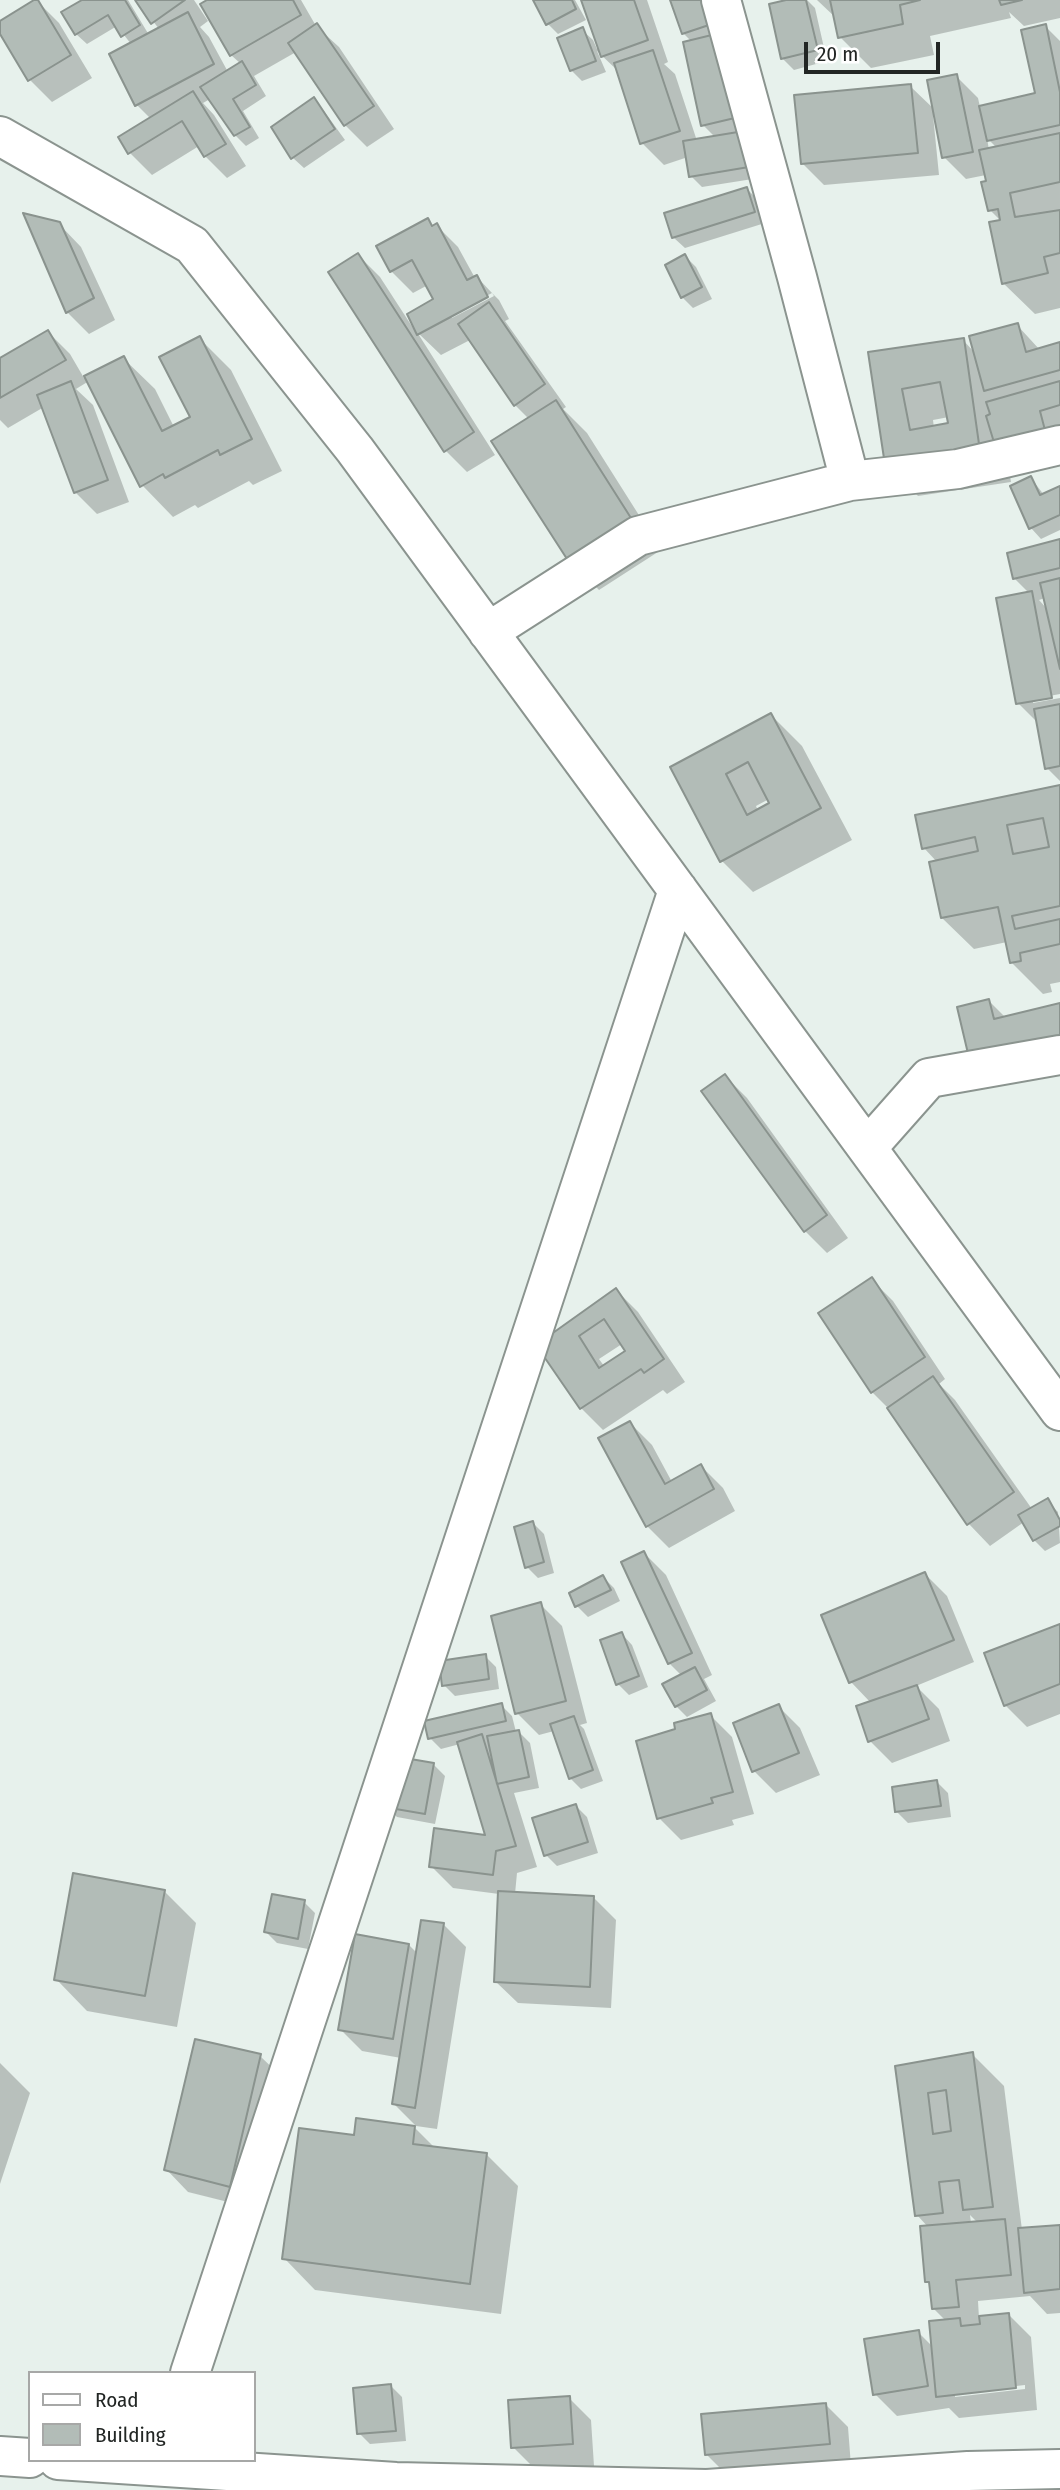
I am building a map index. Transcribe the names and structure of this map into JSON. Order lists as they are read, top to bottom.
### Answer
{
  "legend": ["Road", "Building"],
  "scale_bar": "20 m"
}
